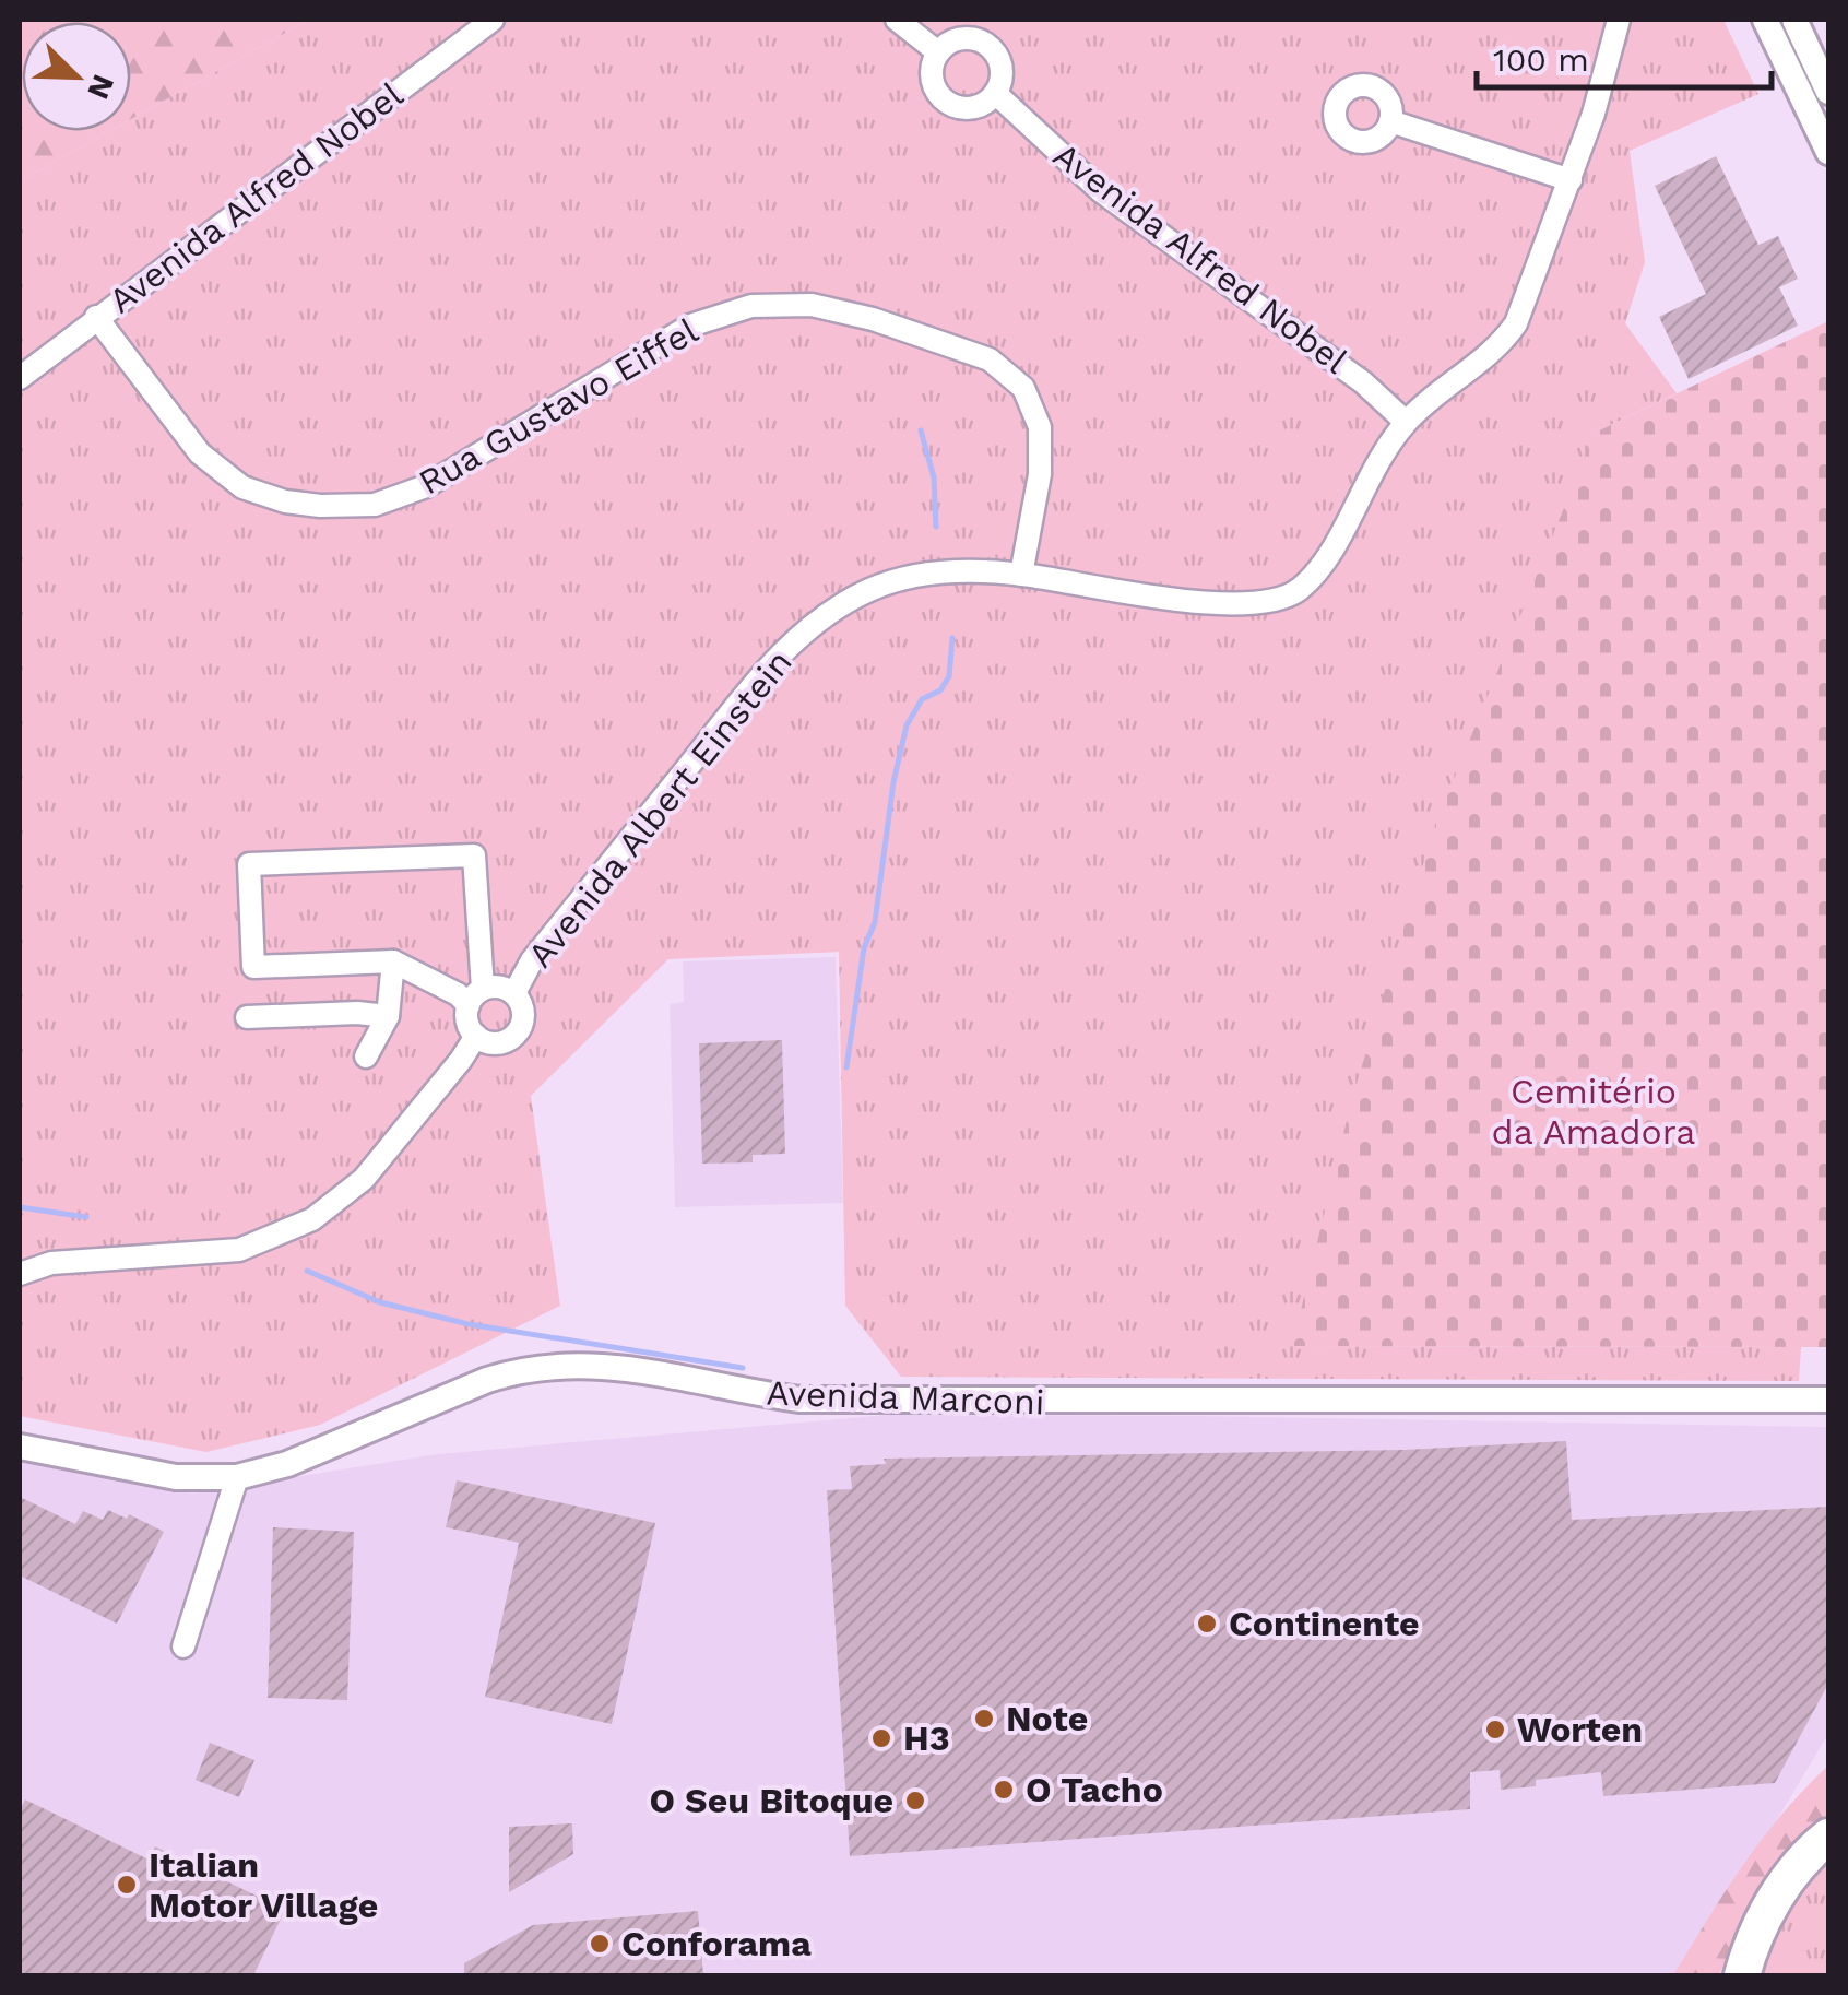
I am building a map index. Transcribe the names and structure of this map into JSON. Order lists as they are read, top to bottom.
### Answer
{
  "streets": {
    "street": [
      "Avenida Alfred Nobel",
      "Rua Gustavo Eiffel",
      "Avenida Albert Einstein",
      "Avenida Marconi"
    ]
  },
  "crossings": [
    ["Avenida Alfred Nobel", "Rua Gustavo Eiffel"],
    ["Avenida Alfred Nobel", "Avenida Albert Einstein"],
    ["Rua Gustavo Eiffel", "Avenida Albert Einstein"]
  ],
  "parks": ["Cemitério da Amadora"],
  "places": [
    "Continente",
    "Note",
    "Worten",
    "H3",
    "O Tacho",
    "O Seu Bitoque",
    "Italian Motor Village",
    "Conforama"
  ],
  "scale_bar": "100 m",
  "north": "bottom right"
}
